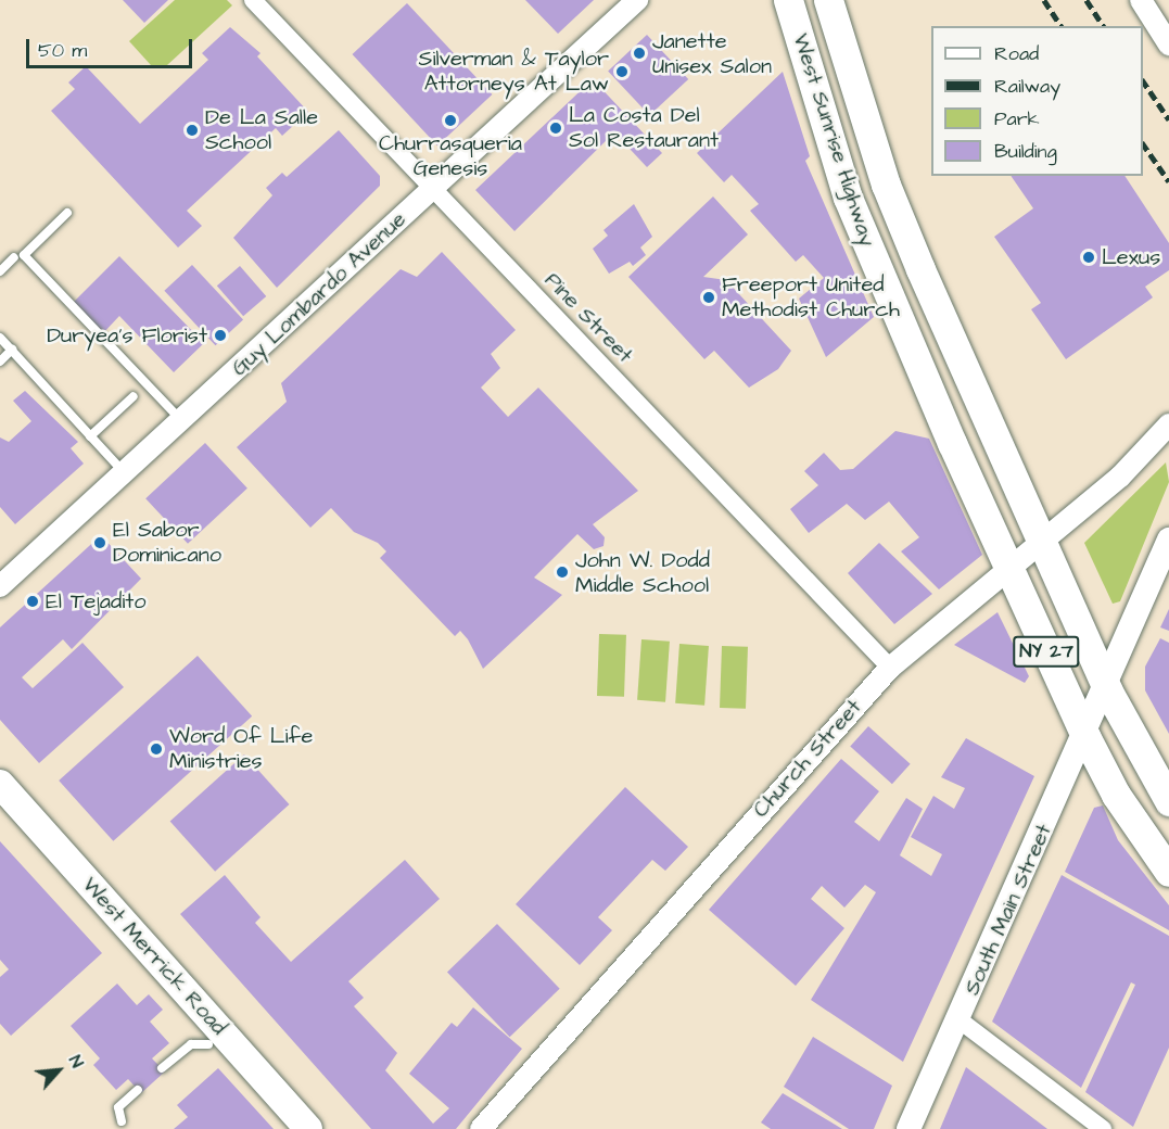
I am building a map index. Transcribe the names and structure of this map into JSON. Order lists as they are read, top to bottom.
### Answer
{
  "streets": {
    "highway": ["West Sunrise Highway", "NY 27"],
    "main road": ["South Main Street", "West Merrick Road"],
    "street": ["Guy Lombardo Avenue", "Pine Street", "Church Street"]
  },
  "crossings": [
    ["West Sunrise Highway", "NY 27"],
    ["West Sunrise Highway", "Church Street"],
    ["Guy Lombardo Avenue", "Pine Street"],
    ["Pine Street", "Church Street"],
    ["NY 27", "Church Street"],
    ["NY 27", "South Main Street"]
  ],
  "places": [
    "Janette Unisex Salon",
    "Silverman & Taylor Attorneys At Law",
    "Churrasqueria Genesis",
    "La Costa Del Sol Restaurant",
    "De La Salle School",
    "Lexus",
    "Freeport United Methodist Church",
    "Duryea’s Florist",
    "El Sabor Dominicano",
    "John W. Dodd Middle School",
    "El Tejadito",
    "Word Of Life Ministries"
  ],
  "legend": [
    "Road",
    "Railway",
    "Park",
    "Building"
  ],
  "scale_bar": "50 m",
  "north": "top right"
}
